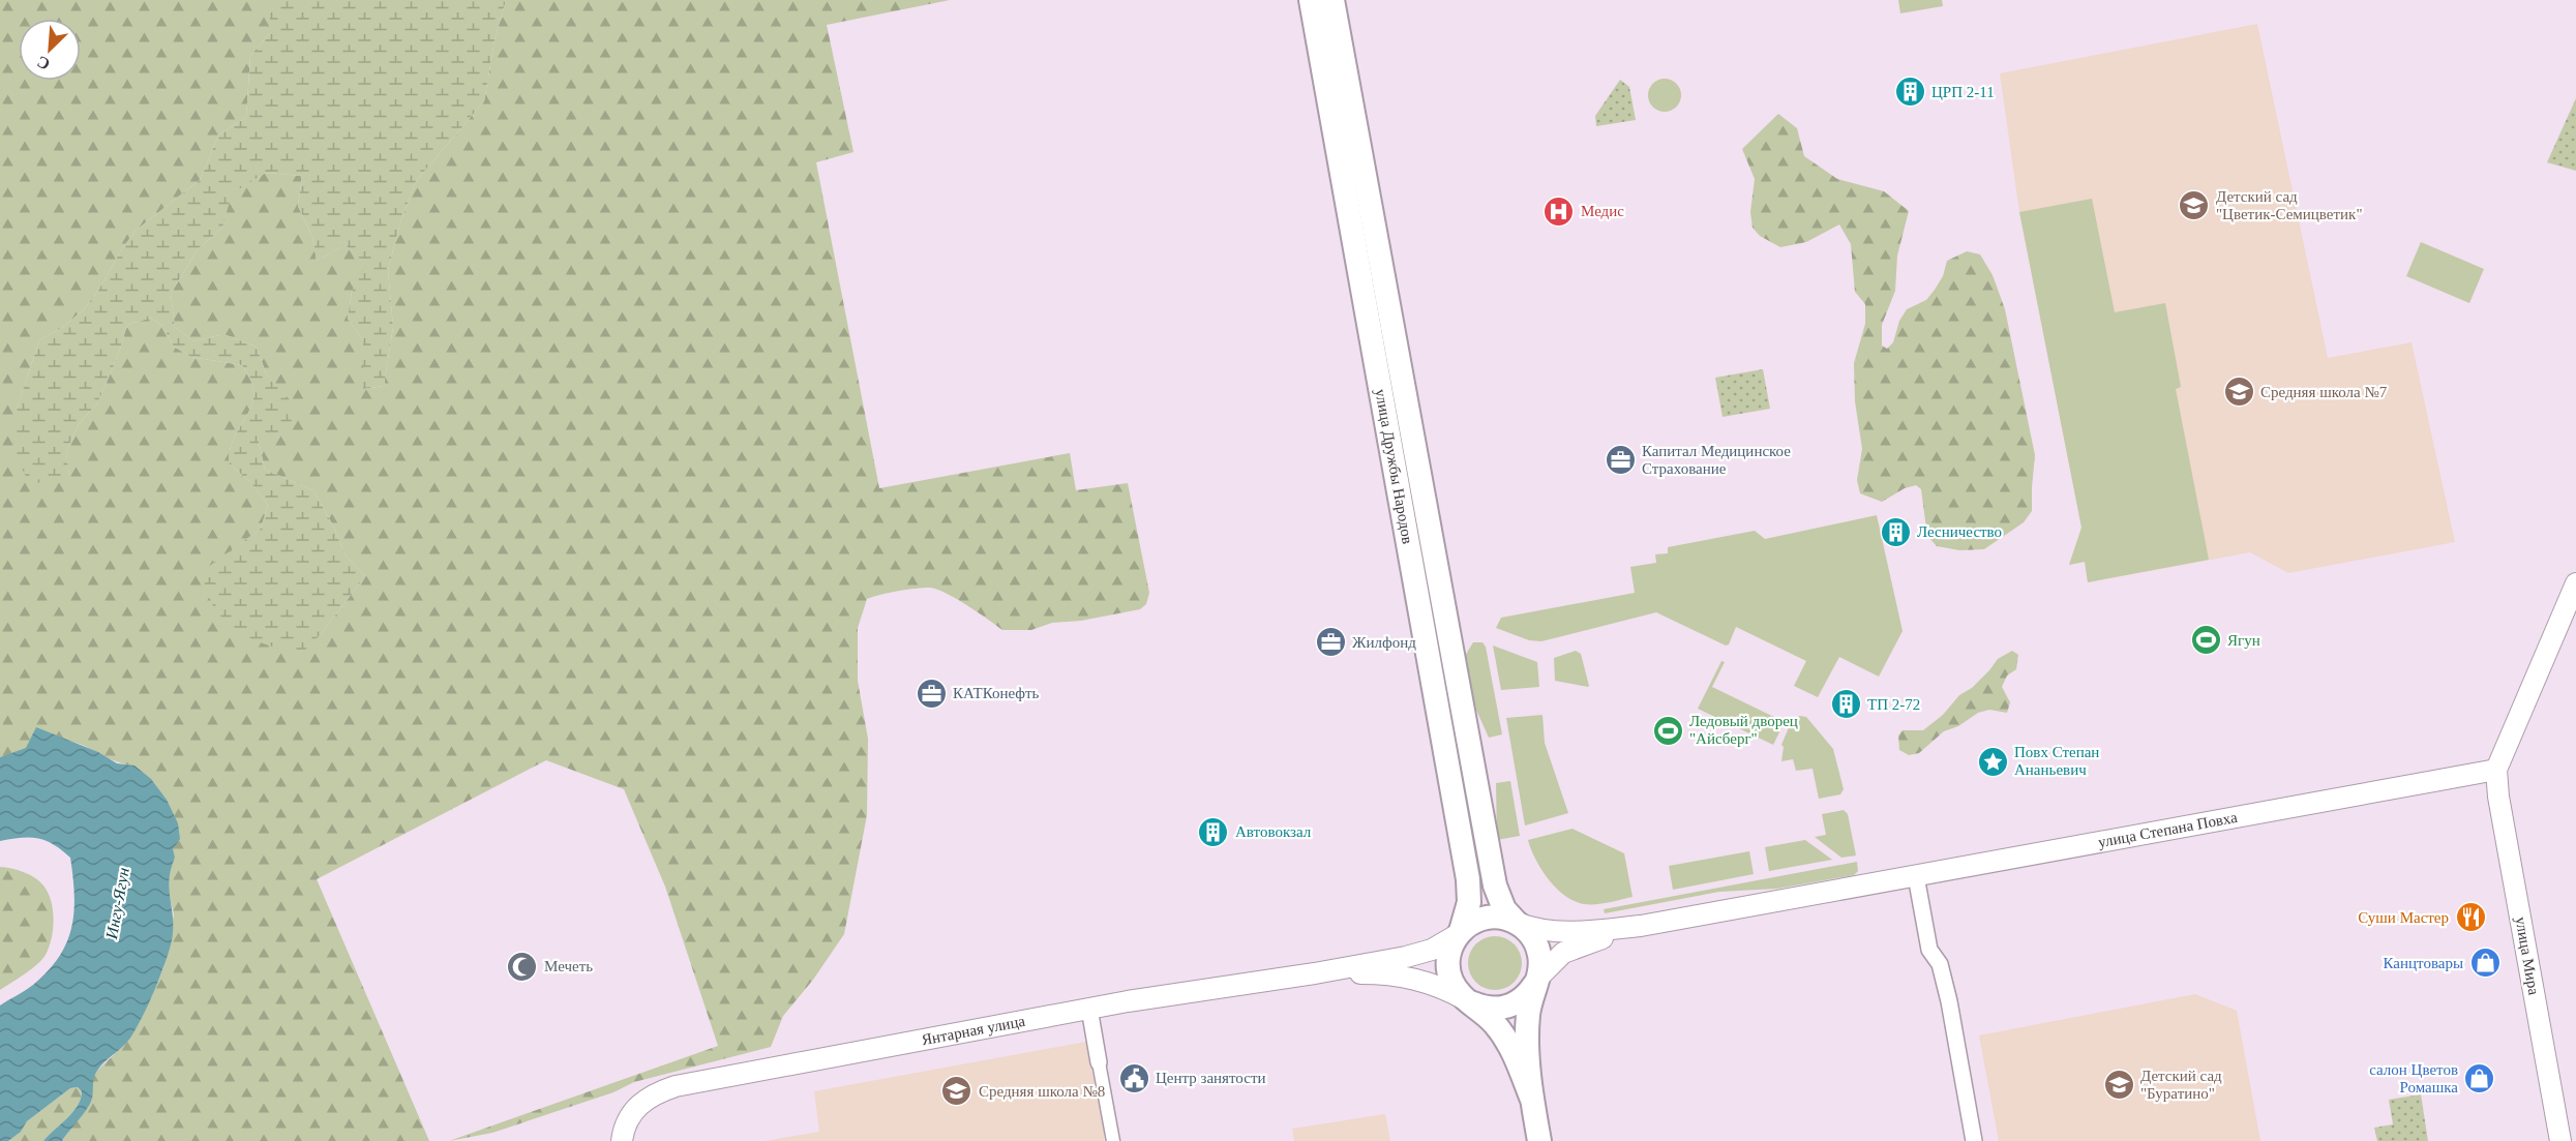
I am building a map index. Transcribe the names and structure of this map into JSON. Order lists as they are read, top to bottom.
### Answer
{
  "streets": {
    "main road": ["улица Дружбы Народов"],
    "street": ["улица Степана Повха", "улица Мира", "Янтарная улица"]
  },
  "crossings": [
    ["улица Степана Повха", "улица Мира"]
  ],
  "water": ["Ингу-Ягун"],
  "places": {
    "building": [
      "ЦРП 2-11",
      "Лесничество",
      "ТП 2-72",
      "Автовокзал"
    ],
    "school or university": [
      "Детский сад \"Цветик-Семицветик\"",
      "Средняя школа №7",
      "Детский сад \"Буратино\"",
      "Средняя школа №8"
    ],
    "hospital": ["Медис"],
    "office": ["Капитал Медицинское Страхование", "Жилфонд", "КАТКонефть"],
    "sports": ["Ягун", "Ледовый дворец \"Айсберг\""],
    "place": ["Повх Степан Ананьевич"],
    "restaurant": ["Суши Мастер"],
    "shop": ["Канцтовары", "салон Цветов Ромашка"],
    "mosque": ["Мечеть"],
    "public building": ["Центр занятости"]
  },
  "north": "bottom left"
}
